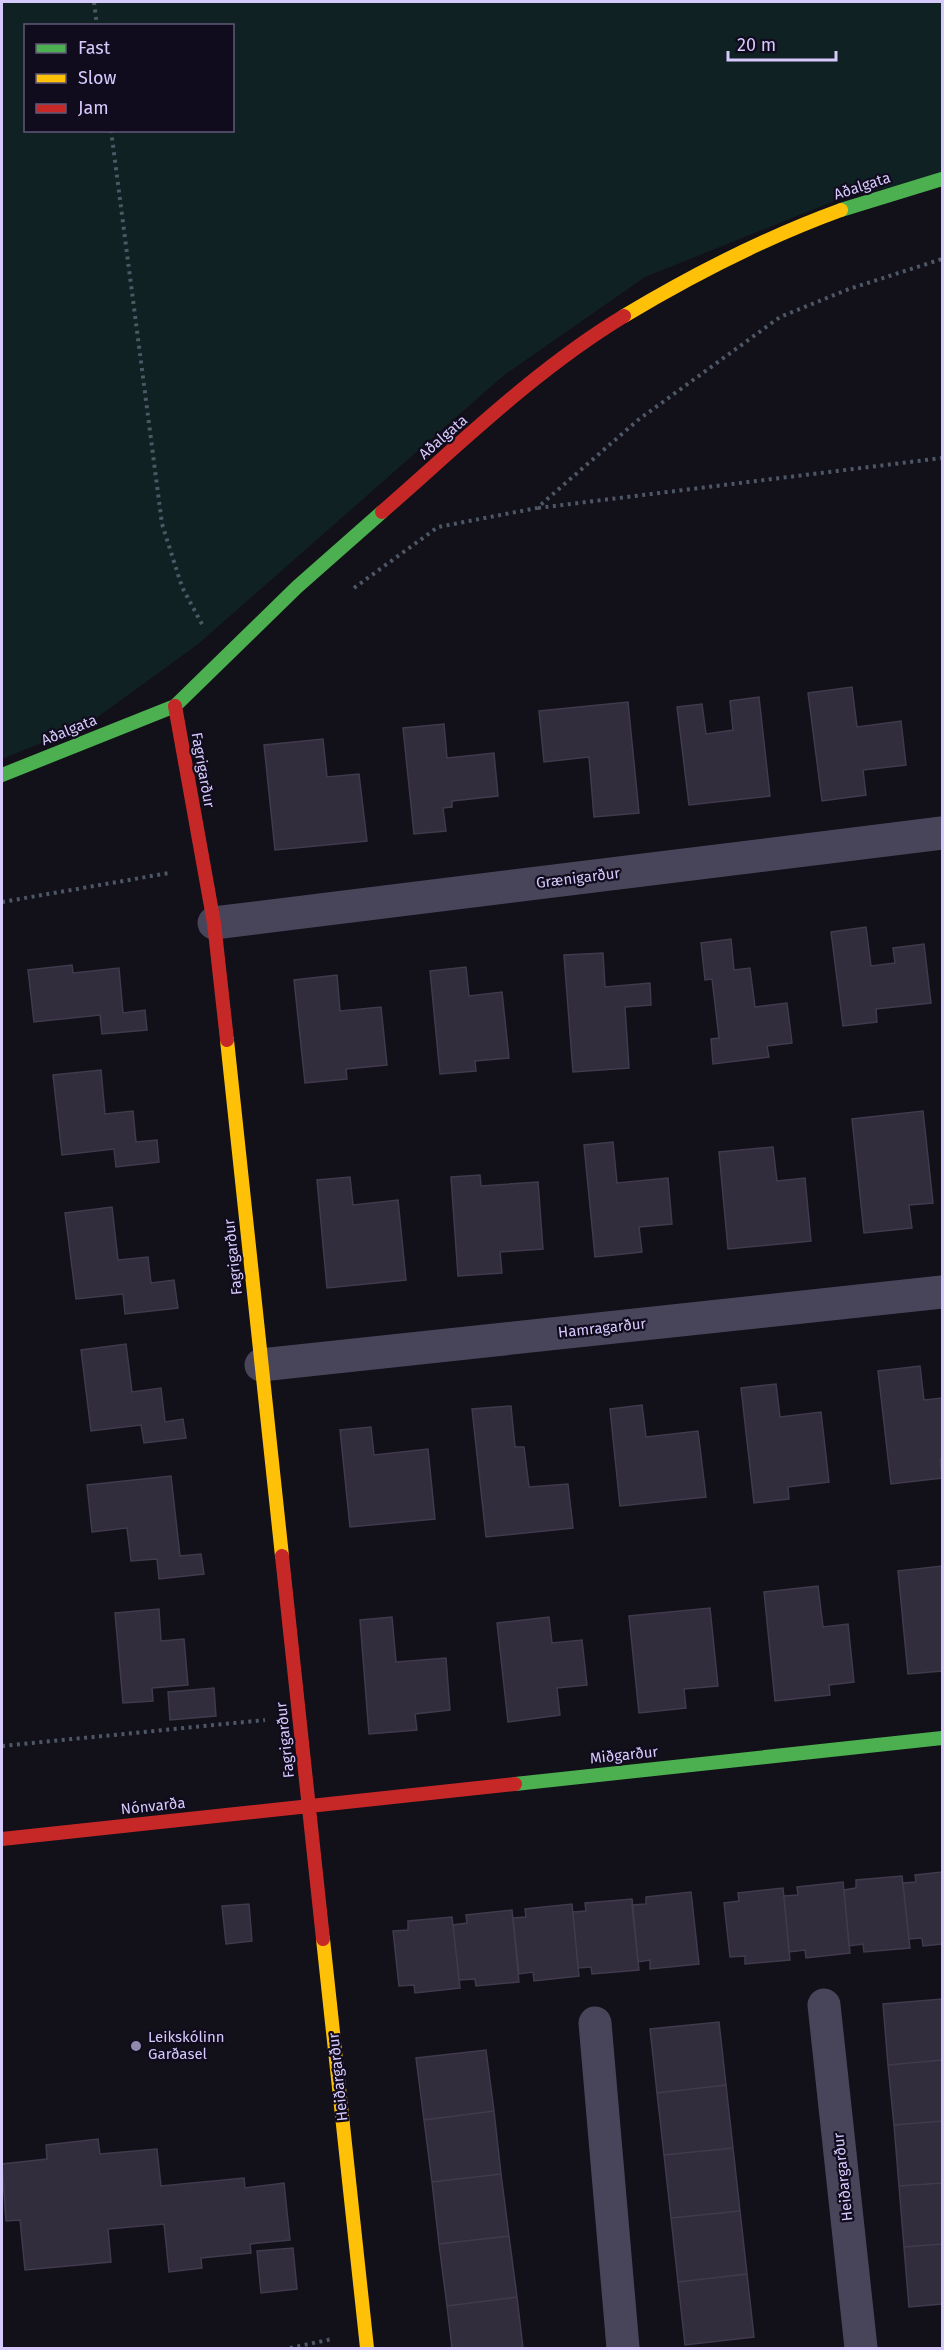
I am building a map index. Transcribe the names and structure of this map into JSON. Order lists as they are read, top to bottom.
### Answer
{
  "streets": {
    "street": [
      "Aðalgata",
      "Fagrigarður",
      "Grænigarður",
      "Hamragarður",
      "Miðgarður",
      "Nónvarða",
      "Heiðargarður"
    ]
  },
  "crossings": [
    ["Aðalgata", "Fagrigarður"],
    ["Fagrigarður", "Grænigarður"],
    ["Fagrigarður", "Hamragarður"],
    ["Fagrigarður", "Miðgarður"],
    ["Fagrigarður", "Nónvarða"],
    ["Fagrigarður", "Heiðargarður"],
    ["Miðgarður", "Nónvarða"],
    ["Miðgarður", "Heiðargarður"],
    ["Nónvarða", "Heiðargarður"]
  ],
  "places": ["Leikskólinn Garðasel"],
  "legend": ["Fast", "Slow", "Jam"],
  "scale_bar": "20 m"
}
